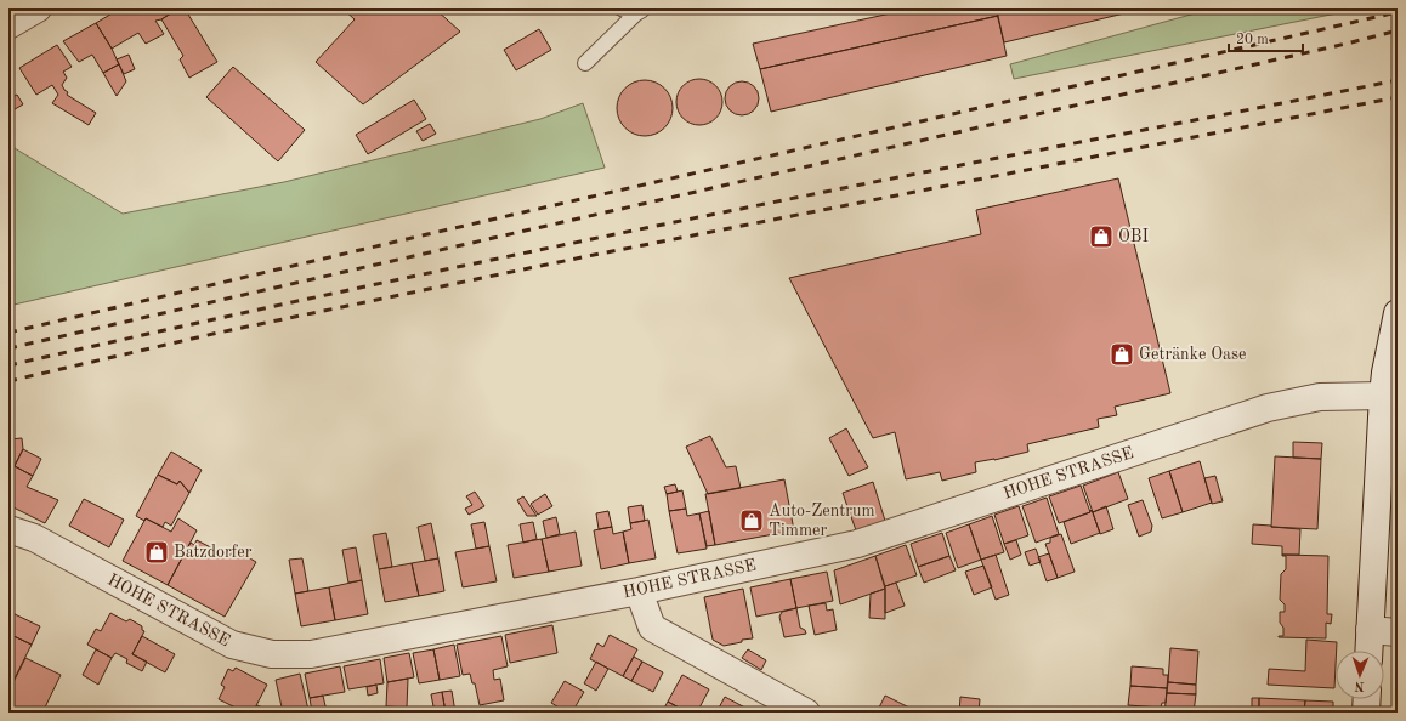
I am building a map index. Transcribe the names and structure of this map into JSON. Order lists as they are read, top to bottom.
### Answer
{
  "streets": {
    "street": ["HOHE STRASSE"]
  },
  "places": {
    "shop": [
      "OBI",
      "Getränke Oase",
      "Auto-Zentrum Timmer",
      "Batzdorfer"
    ]
  },
  "scale_bar": "20 m",
  "north": "bottom"
}
